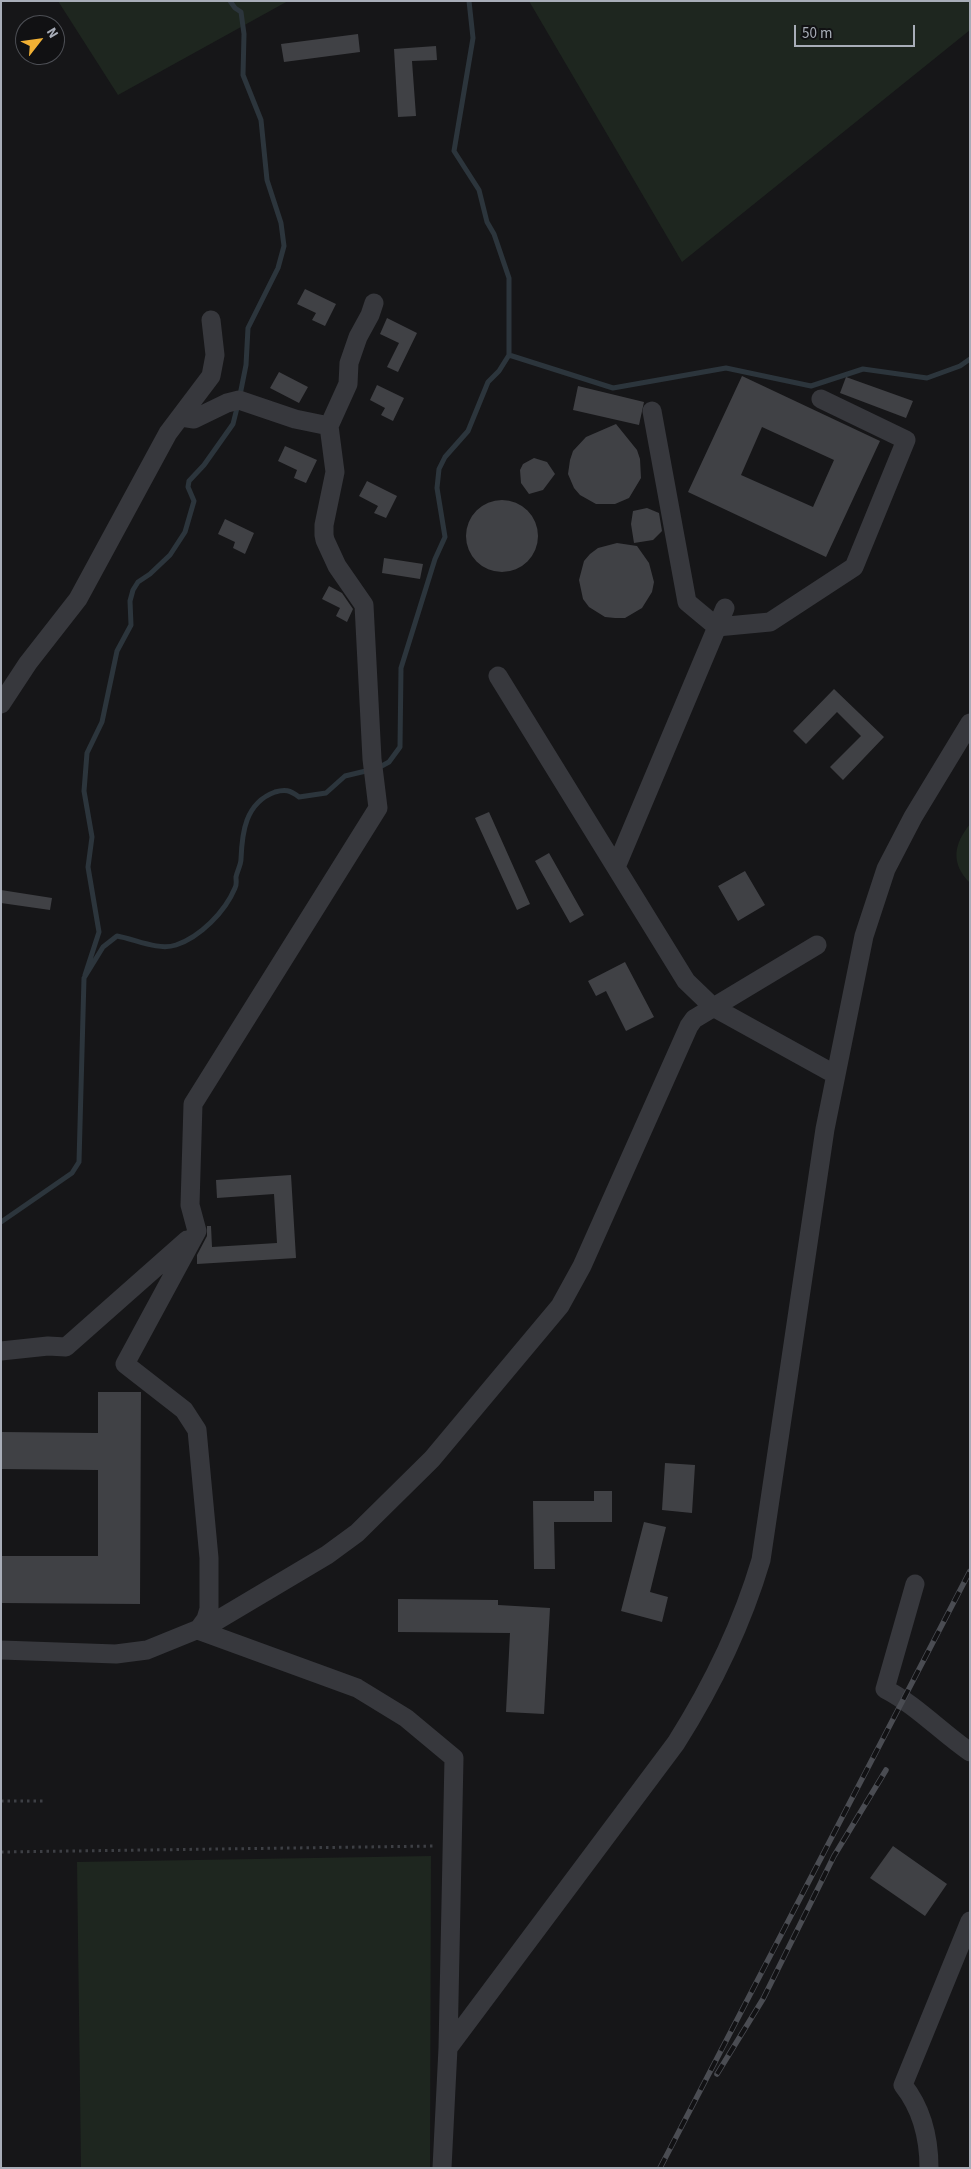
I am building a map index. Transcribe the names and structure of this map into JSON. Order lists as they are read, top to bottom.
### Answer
{
  "scale_bar": "50 m",
  "north": "top right"
}
